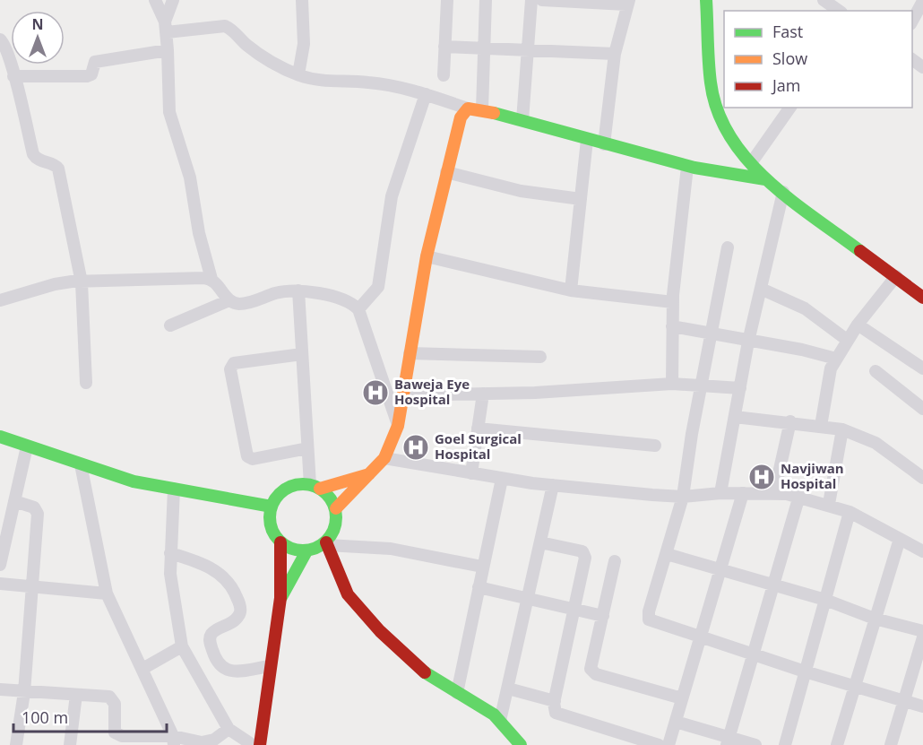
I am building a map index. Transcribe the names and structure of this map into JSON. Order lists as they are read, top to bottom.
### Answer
{
  "places": {
    "hospital": ["Baweja Eye Hospital", "Goel Surgical Hospital", "Navjiwan Hospital"]
  },
  "legend": ["Fast", "Slow", "Jam"],
  "scale_bar": "100 m",
  "north": "top"
}
